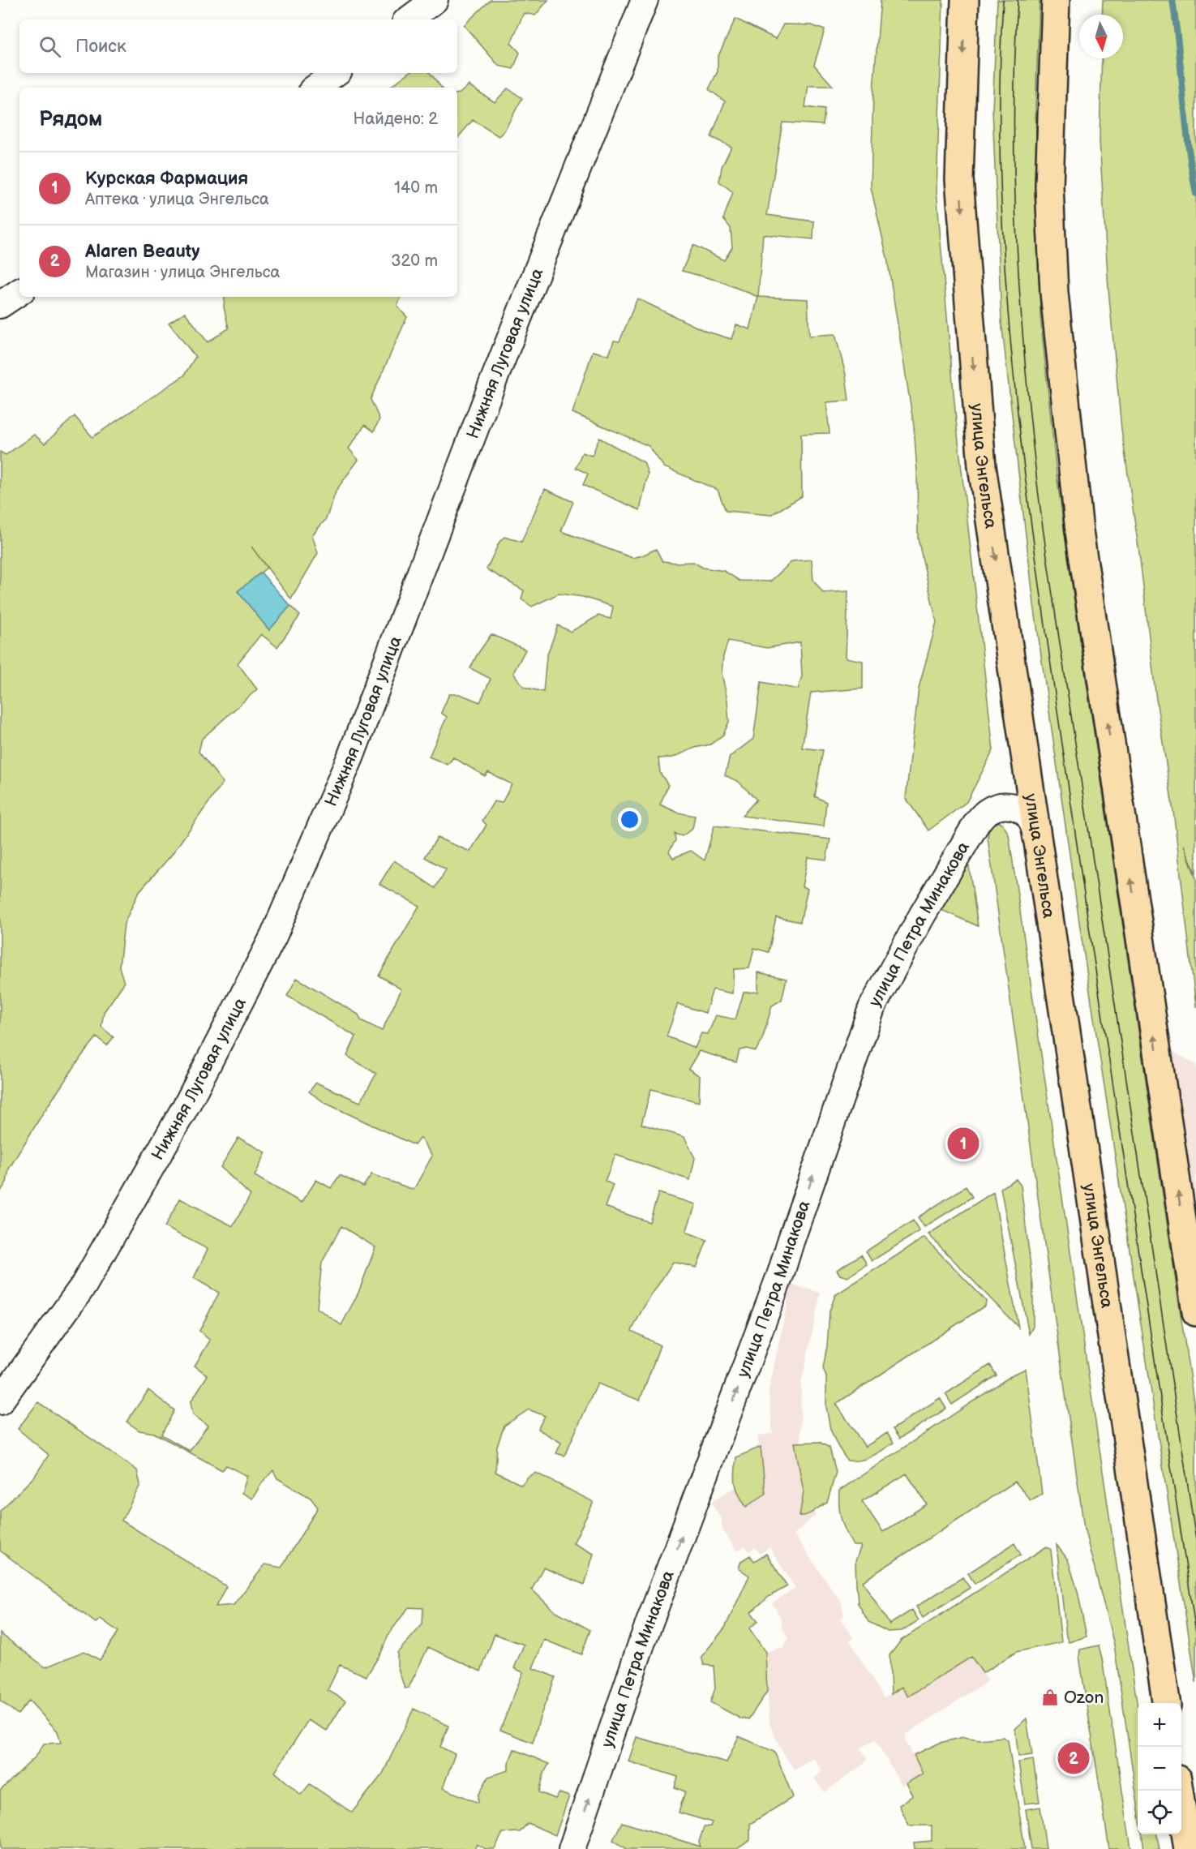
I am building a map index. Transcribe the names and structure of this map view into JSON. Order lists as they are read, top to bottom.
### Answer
{
  "streets": {
    "main road": ["улица Энгельса"],
    "street": ["Нижняя Луговая улица", "улица Петра Минакова"]
  },
  "crossings": [
    ["улица Энгельса", "улица Петра Минакова"]
  ],
  "one_way": ["улица Петра Минакова"],
  "places": {
    "shop": ["Ozon"]
  },
  "north": "bottom",
  "page": {
    "search": "Поиск",
    "heading": ["Рядом", "Найдено: 2"],
    "list": [
      {
        "mark": "1",
        "name": "Курская Фармация",
        "note": "Аптека · улица Энгельса",
        "value": "140 m"
      },
      {
        "mark": "2",
        "name": "Alaren Beauty",
        "note": "Магазин · улица Энгельса",
        "value": "320 m"
      }
    ],
    "pins": ["1", "2"],
    "map_buttons": ["+", "−"]
  }
}
